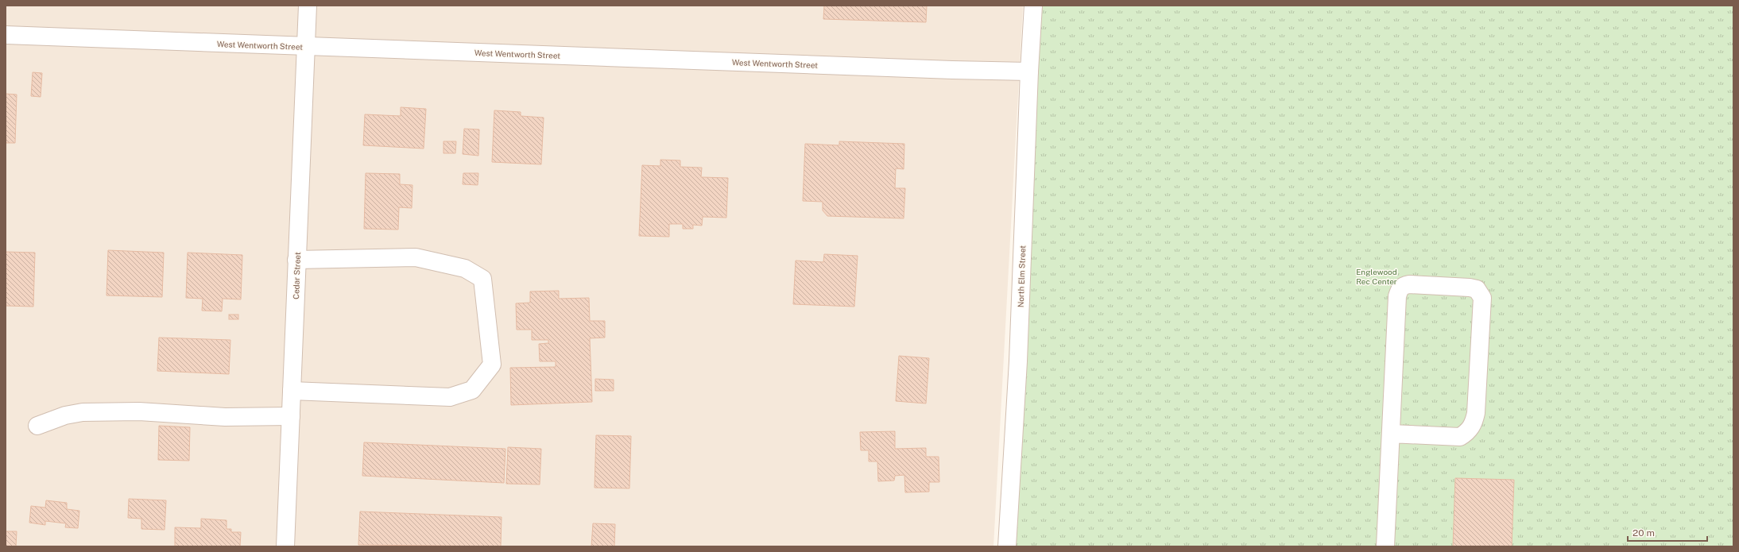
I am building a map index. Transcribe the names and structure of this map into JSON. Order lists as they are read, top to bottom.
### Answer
{
  "streets": {
    "street": ["West Wentworth Street", "Cedar Street", "North Elm Street"]
  },
  "crossings": [
    ["West Wentworth Street", "Cedar Street"],
    ["West Wentworth Street", "North Elm Street"]
  ],
  "parks": ["Englewood Rec Center"],
  "scale_bar": "20 m"
}
